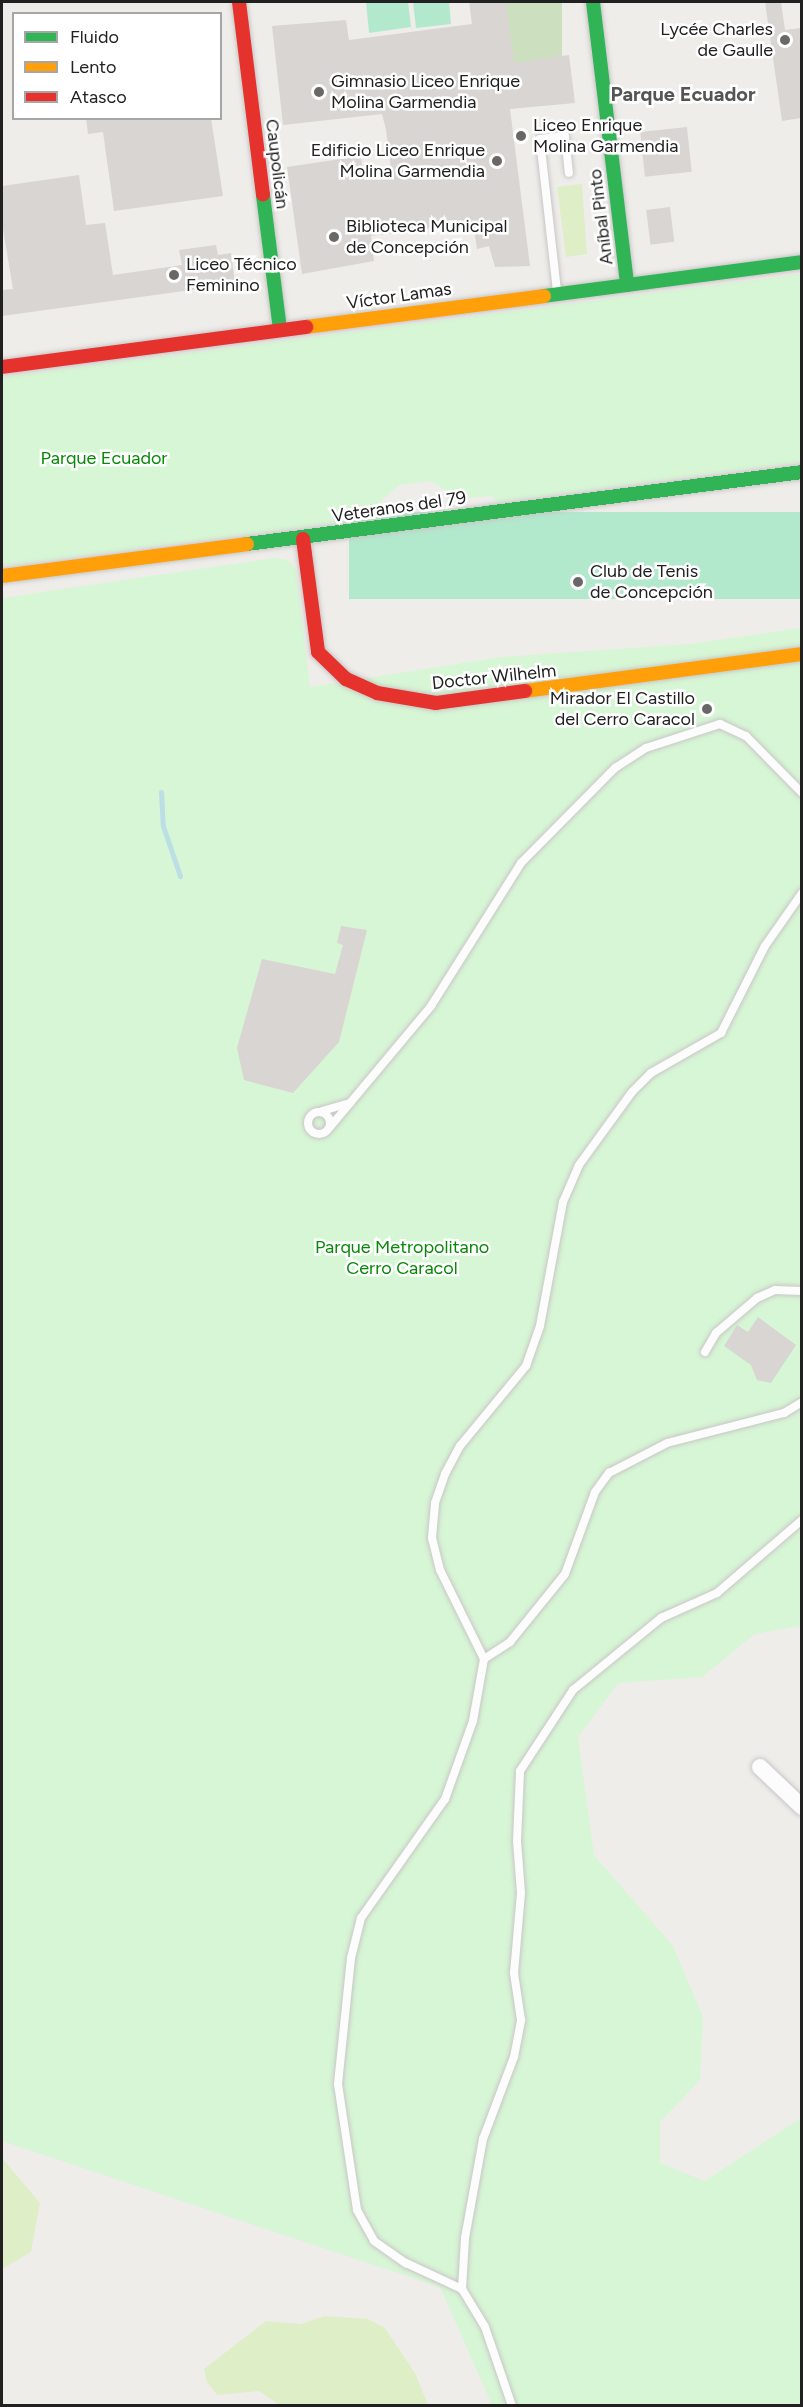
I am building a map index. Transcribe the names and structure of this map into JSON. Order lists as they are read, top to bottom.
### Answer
{
  "streets": {
    "street": [
      "Caupolicán",
      "Aníbal Pinto",
      "Víctor Lamas",
      "Veteranos del 79",
      "Doctor Wilhelm"
    ]
  },
  "crossings": [
    ["Caupolicán", "Víctor Lamas"],
    ["Aníbal Pinto", "Víctor Lamas"],
    ["Veteranos del 79", "Doctor Wilhelm"]
  ],
  "districts": ["Parque Ecuador"],
  "parks": ["Parque Ecuador", "Parque Metropolitano Cerro Caracol"],
  "places": [
    "Lycée Charles de Gaulle",
    "Gimnasio Liceo Enrique Molina Garmendia",
    "Liceo Enrique Molina Garmendia",
    "Edificio Liceo Enrique Molina Garmendia",
    "Biblioteca Municipal de Concepción",
    "Liceo Técnico Feminino",
    "Club de Tenis de Concepción",
    "Mirador El Castillo del Cerro Caracol"
  ],
  "legend": ["Fluido", "Lento", "Atasco"]
}
